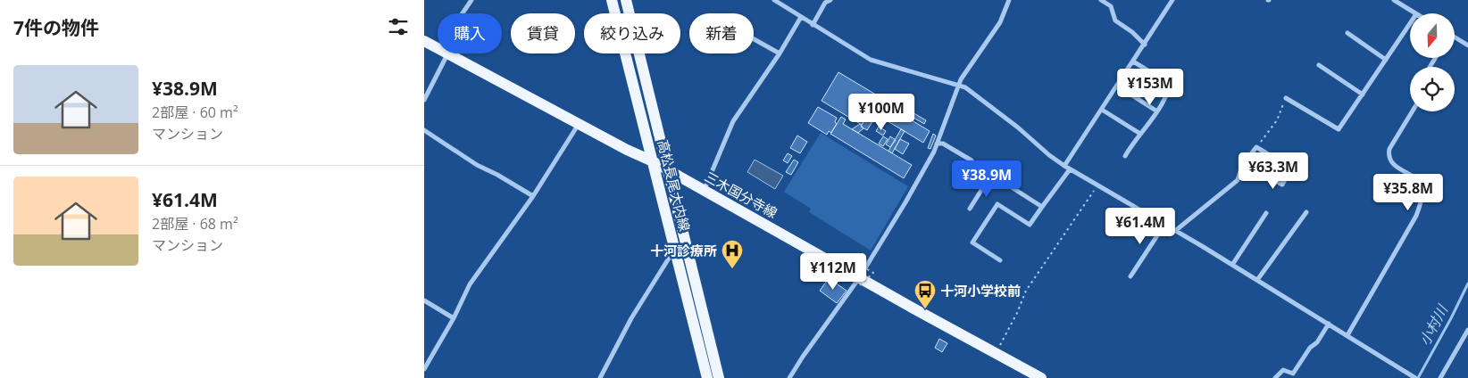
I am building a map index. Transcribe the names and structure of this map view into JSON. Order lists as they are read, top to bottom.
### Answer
{
  "streets": {
    "main road": ["高松長尾大内線", "三木国分寺線"]
  },
  "crossings": [
    ["高松長尾大内線", "三木国分寺線"]
  ],
  "water": ["小村川"],
  "places": {
    "hospital": ["十河診療所"],
    "bus stop": ["十河小学校前"]
  },
  "north": "bottom",
  "page": {
    "heading": "7件の物件",
    "chip": [
      "購入",
      "賃貸",
      "絞り込み",
      "新着"
    ],
    "list": [
      {
        "name": "¥38.9M",
        "note": "2部屋 · 60 m² · マンション"
      },
      {
        "name": "¥61.4M",
        "note": "2部屋 · 68 m² · マンション"
      }
    ],
    "price": [
      "¥153M",
      "¥100M",
      "¥63.3M",
      "¥38.9M",
      "¥35.8M",
      "¥61.4M",
      "¥112M"
    ]
  }
}
